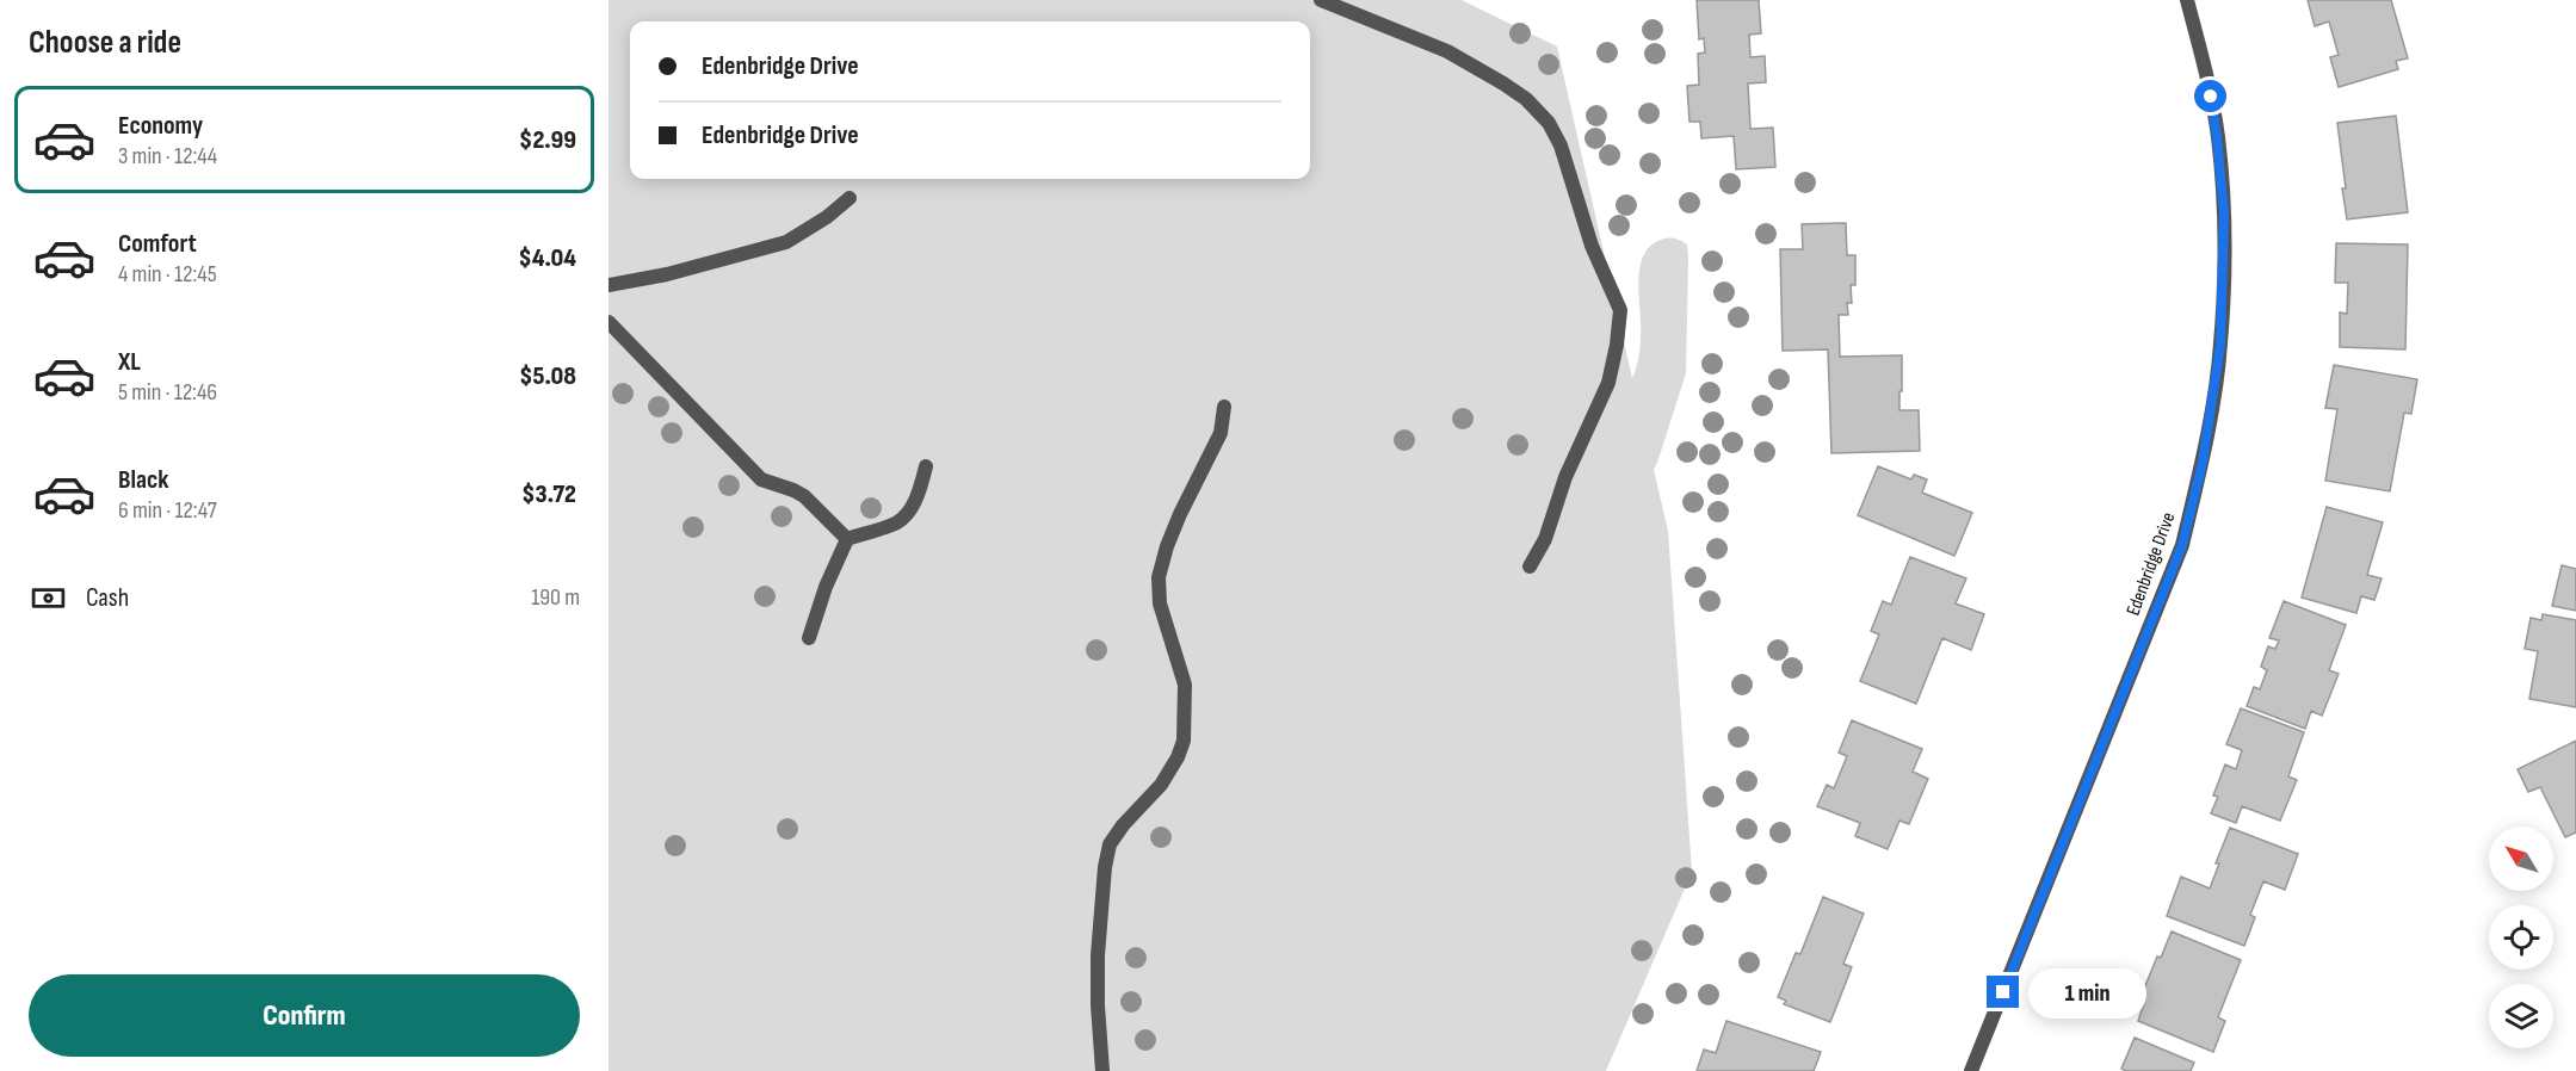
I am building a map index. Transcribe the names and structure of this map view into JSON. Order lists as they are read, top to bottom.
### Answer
{
  "streets": {
    "street": ["Edenbridge Drive"]
  },
  "north": "top left",
  "page": {
    "heading": "Choose a ride",
    "banner": ["Edenbridge Drive", "Edenbridge Drive"],
    "list": [
      {
        "name": "Economy",
        "note": "3 min · 12:44",
        "value": "$2.99"
      },
      {
        "name": "Comfort",
        "note": "4 min · 12:45",
        "value": "$4.04"
      },
      {
        "name": "XL",
        "note": "5 min · 12:46",
        "value": "$5.08"
      },
      {
        "name": "Black",
        "note": "6 min · 12:47",
        "value": "$3.72"
      }
    ],
    "pay": ["Cash", "190 m"],
    "buttons": "Confirm",
    "bubble": "1 min"
  }
}
